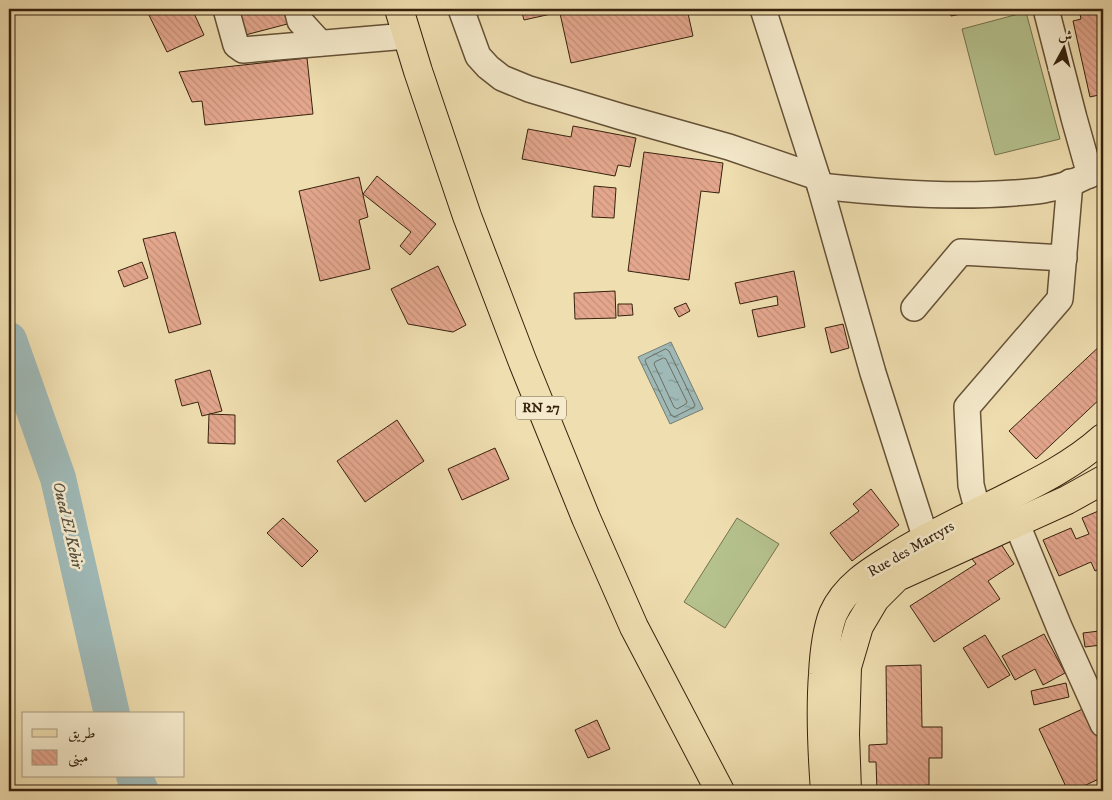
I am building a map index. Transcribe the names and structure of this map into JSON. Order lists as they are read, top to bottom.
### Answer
{
  "streets": {
    "main road": ["RN 27", "Rue des Martyrs"]
  },
  "water": ["Oued El Kebir"],
  "legend": ["طريق", "مبنى"],
  "north": "top"
}
